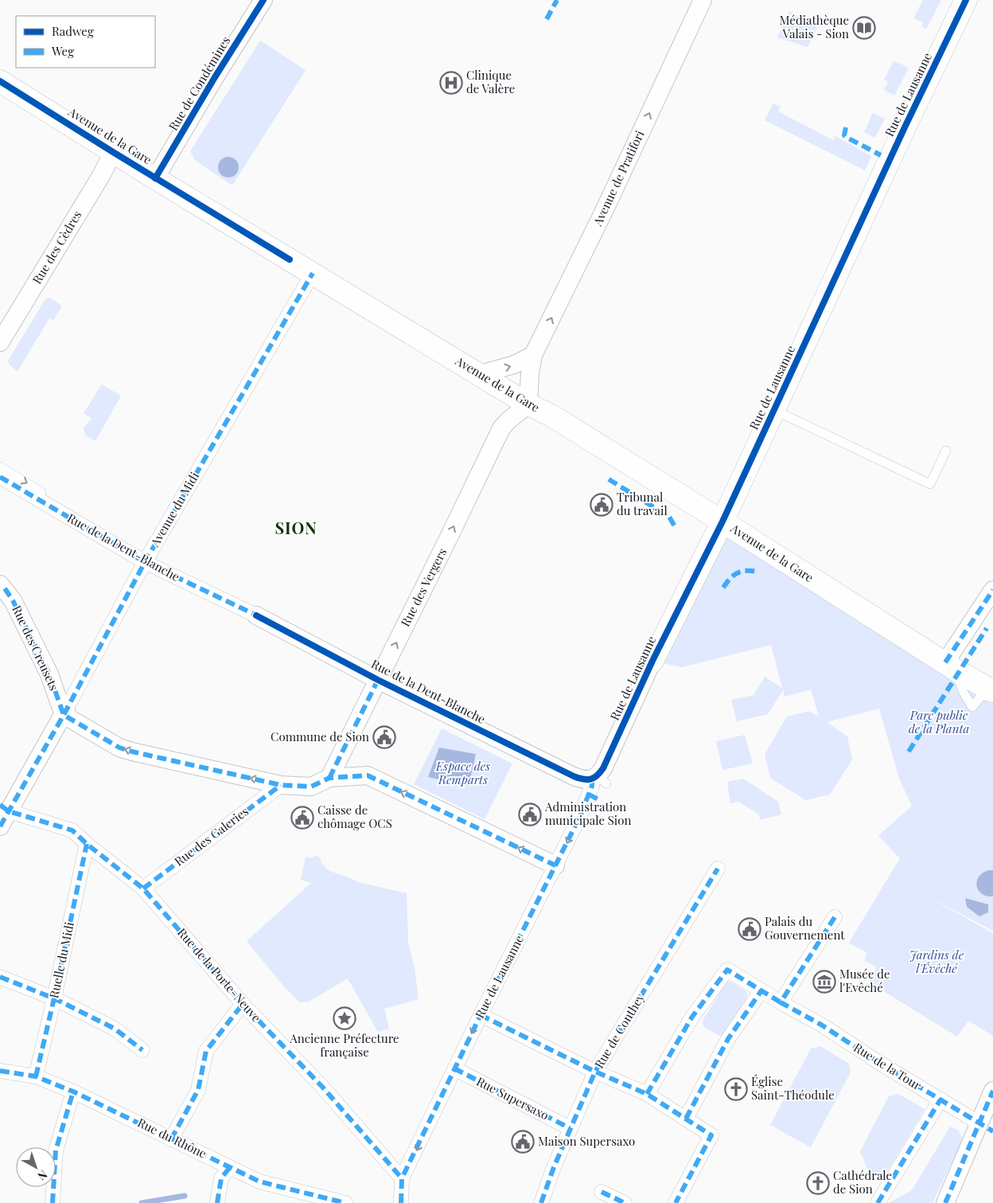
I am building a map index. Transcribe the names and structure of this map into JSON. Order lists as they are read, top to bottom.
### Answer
{
  "streets": {
    "street": [
      "Rue de Condémines",
      "Rue de Lausanne",
      "Avenue de la Gare",
      "Avenue de Pratifori",
      "Rue des Cèdres",
      "Avenue du Midi",
      "Rue de la Dent-Blanche",
      "Rue des Vergers",
      "Rue des Creusets",
      "Rue des Galeries",
      "Ruelle du Midi",
      "Rue de la Porte-Neuve",
      "Rue de Conthey",
      "Rue de la Tour",
      "Rue Supersaxo",
      "Rue du Rhône"
    ]
  },
  "crossings": [
    ["Rue de Condémines", "Avenue de la Gare"],
    ["Rue de Lausanne", "Avenue de la Gare"],
    ["Rue de Lausanne", "Rue de la Dent-Blanche"],
    ["Rue de Lausanne", "Rue de la Porte-Neuve"],
    ["Rue de Lausanne", "Rue Supersaxo"],
    ["Avenue de la Gare", "Avenue de Pratifori"],
    ["Avenue de la Gare", "Rue des Cèdres"],
    ["Avenue de la Gare", "Avenue du Midi"],
    ["Avenue de la Gare", "Rue des Vergers"],
    ["Avenue de Pratifori", "Rue des Vergers"],
    ["Avenue du Midi", "Rue de la Dent-Blanche"],
    ["Avenue du Midi", "Rue des Creusets"],
    ["Avenue du Midi", "Rue de la Porte-Neuve"],
    ["Rue de la Dent-Blanche", "Rue des Vergers"],
    ["Rue des Galeries", "Rue de la Porte-Neuve"],
    ["Ruelle du Midi", "Rue de la Porte-Neuve"],
    ["Ruelle du Midi", "Rue du Rhône"],
    ["Rue de Conthey", "Rue Supersaxo"]
  ],
  "one_way": ["Avenue de Pratifori", "Rue des Vergers"],
  "districts": ["SION"],
  "parks": ["Parc public de la Planta", "Espace des Remparts", "Jardins de l'Évêché"],
  "places": {
    "library": ["Médiathèque Valais - Sion"],
    "hospital": ["Clinique de Valère"],
    "public building": [
      "Tribunal du travail",
      "Commune de Sion",
      "Administration municipale Sion",
      "Caisse de chômage OCS",
      "Palais du Gouvernement",
      "Maison Supersaxo"
    ],
    "museum": ["Musée de l'Evêché"],
    "place": ["Ancienne Préfecture française"],
    "church": ["Église Saint-Théodule", "Cathédrale de Sion"]
  },
  "legend": ["Radweg", "Weg"],
  "north": "bottom right"
}
